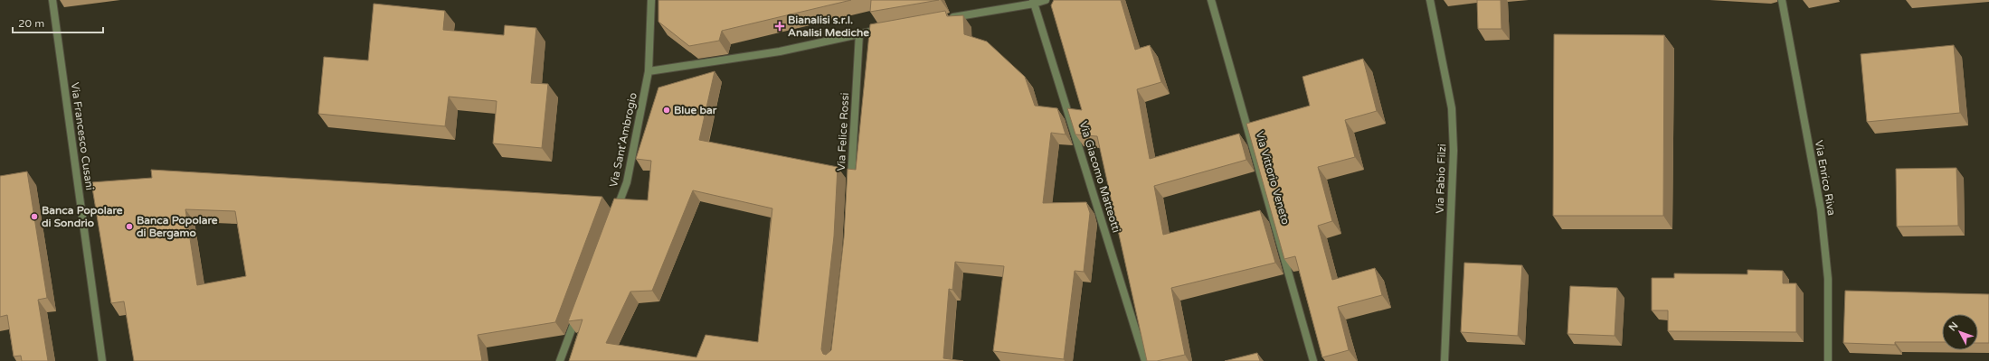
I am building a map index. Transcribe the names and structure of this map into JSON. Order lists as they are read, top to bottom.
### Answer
{
  "streets": {
    "street": [
      "Via Felice Rossi",
      "Via Francesco Cusani",
      "Via Sant'Ambrogio",
      "Via Giacomo Matteotti",
      "Via Vittorio Veneto",
      "Via Enrico Riva",
      "Via Fabio Filzi"
    ]
  },
  "places": {
    "health": ["Bianalisi s.r.l. Analisi Mediche"],
    "other": ["Blue bar", "Banca Popolare di Sondrio", "Banca Popolare di Bergamo"]
  },
  "scale_bar": "20 m",
  "north": "top left"
}
